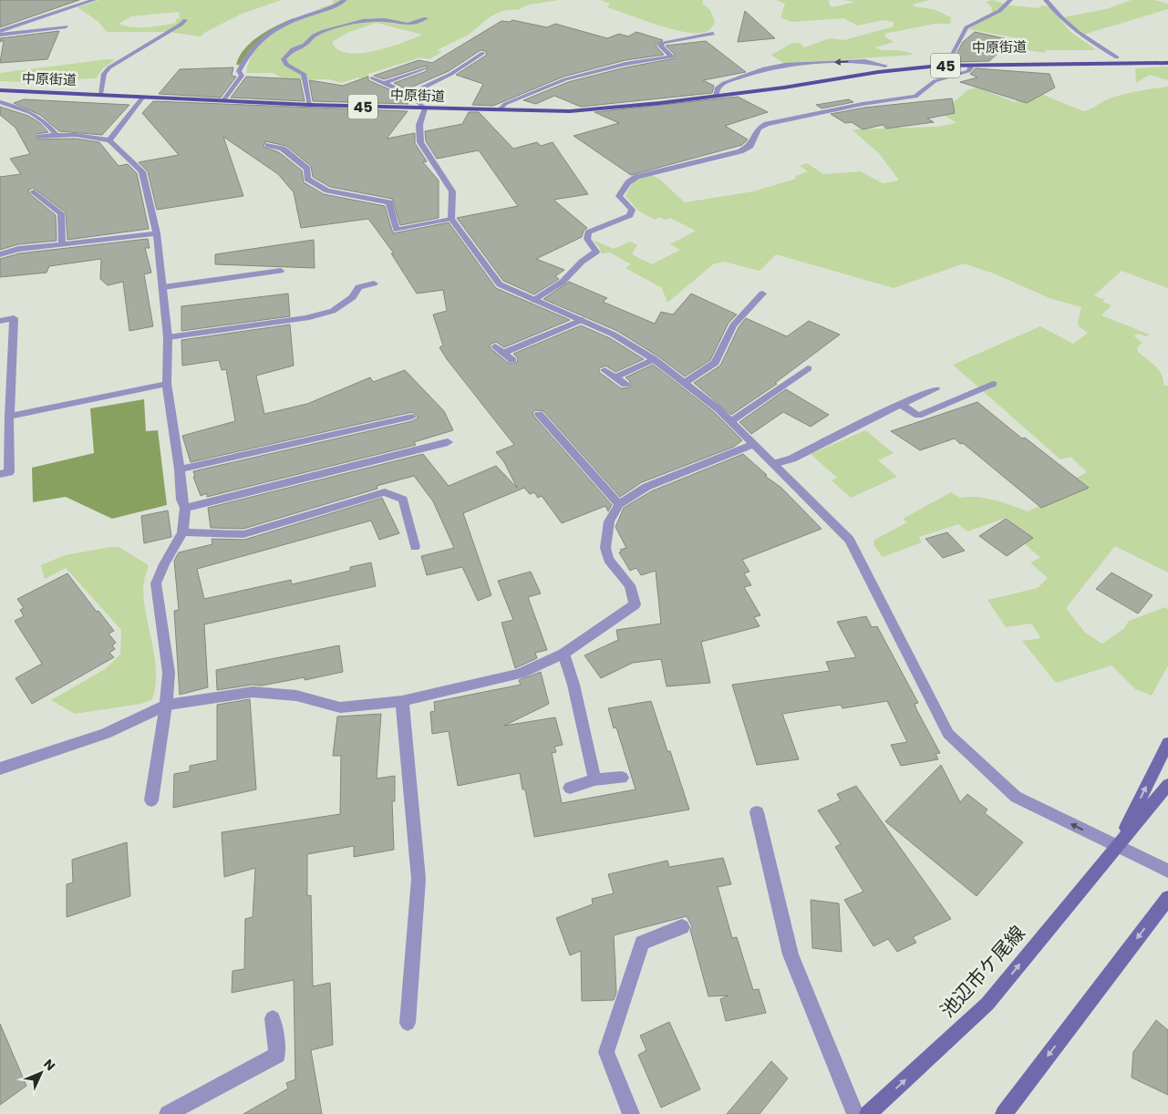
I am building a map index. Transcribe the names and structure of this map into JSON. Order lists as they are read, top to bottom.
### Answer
{
  "streets": {
    "main road": ["中原街道", "45"],
    "street": ["池辺市ケ尾線"]
  },
  "north": "top right"
}
